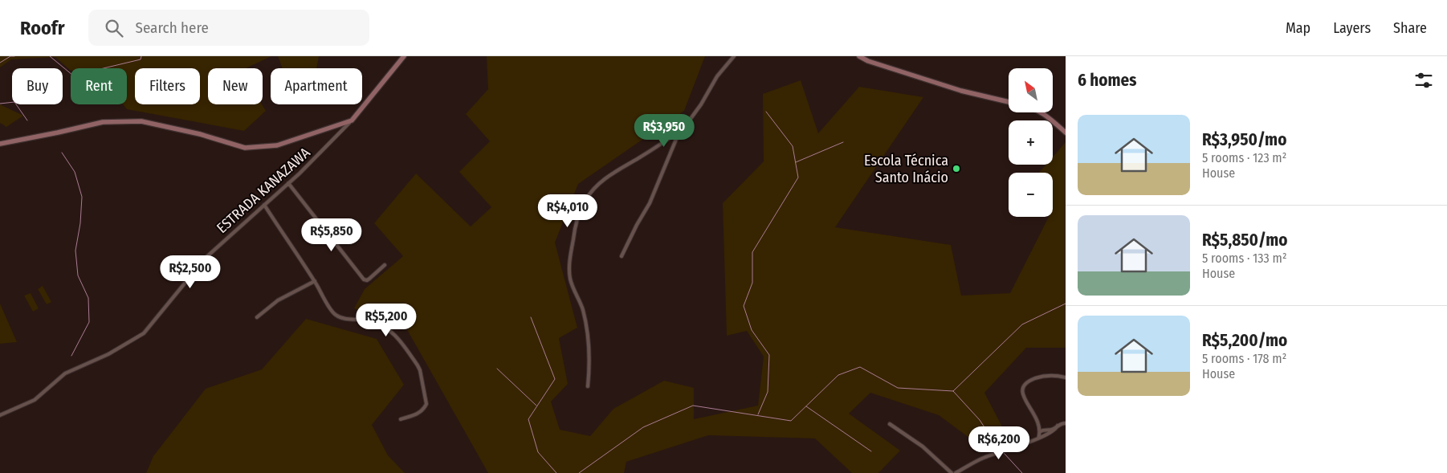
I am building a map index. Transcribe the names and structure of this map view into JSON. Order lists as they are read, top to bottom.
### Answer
{
  "streets": {
    "street": ["ESTRADA KANAZAWA"]
  },
  "places": ["Escola Técnica Santo Inácio"],
  "north": "top left",
  "page": {
    "header": "Roofr",
    "search": "Search here",
    "nav": ["Map", "Layers", "Share"],
    "heading": "6 homes",
    "map_buttons": ["+", "−"],
    "chip": [
      "Buy",
      "Rent",
      "Filters",
      "New",
      "Apartment"
    ],
    "list": [
      {
        "name": "R$3,950/mo",
        "note": "5 rooms · 123 m² · House"
      },
      {
        "name": "R$5,850/mo",
        "note": "5 rooms · 133 m² · House"
      },
      {
        "name": "R$5,200/mo",
        "note": "5 rooms · 178 m² · House"
      }
    ],
    "price": [
      "R$3,950",
      "R$4,010",
      "R$5,850",
      "R$2,500",
      "R$5,200",
      "R$6,200"
    ]
  }
}
